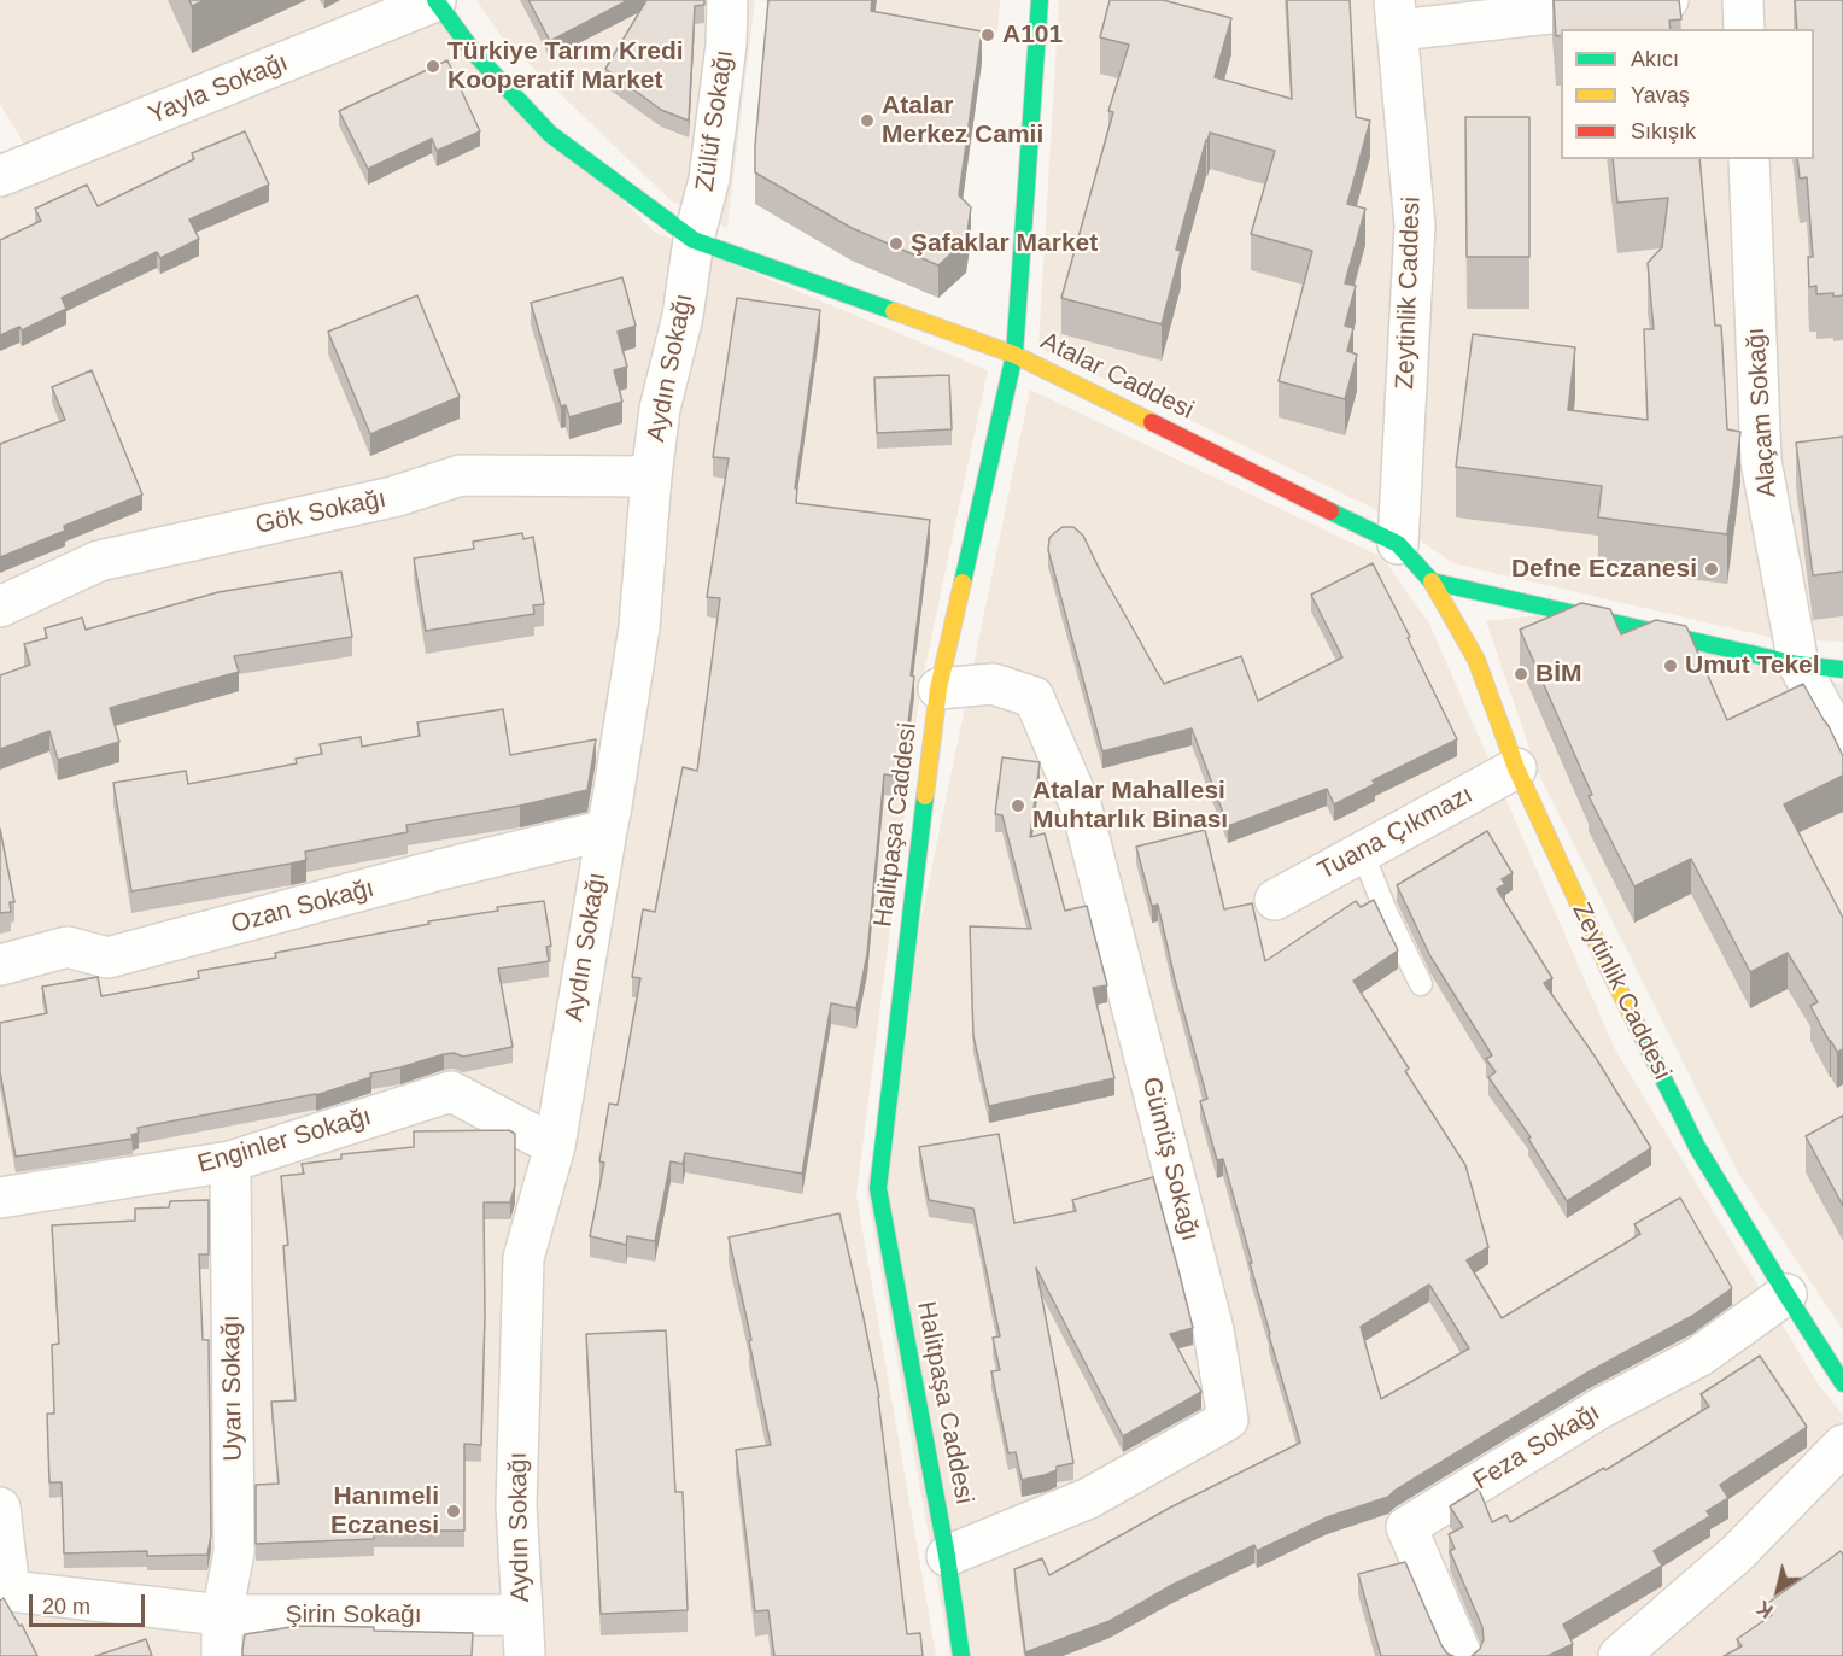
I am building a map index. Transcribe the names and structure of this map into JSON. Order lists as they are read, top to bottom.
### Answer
{
  "streets": {
    "street": [
      "Yayla Sokağı",
      "Zülüf Sokağı",
      "Zeytinlik Caddesi",
      "Aydın Sokağı",
      "Atalar Caddesi",
      "Alaçam Sokağı",
      "Gök Sokağı",
      "Halitpaşa Caddesi",
      "Tuana Çıkmazı",
      "Ozan Sokağı",
      "Enginler Sokağı",
      "Gümüş Sokağı",
      "Uyarı Sokağı",
      "Feza Sokağı",
      "Şirin Sokağı"
    ]
  },
  "crossings": [
    ["Yayla Sokağı", "Atalar Caddesi"],
    ["Zülüf Sokağı", "Aydın Sokağı"],
    ["Zülüf Sokağı", "Atalar Caddesi"],
    ["Zeytinlik Caddesi", "Atalar Caddesi"],
    ["Zeytinlik Caddesi", "Tuana Çıkmazı"],
    ["Zeytinlik Caddesi", "Feza Sokağı"],
    ["Aydın Sokağı", "Atalar Caddesi"],
    ["Aydın Sokağı", "Gök Sokağı"],
    ["Aydın Sokağı", "Ozan Sokağı"],
    ["Aydın Sokağı", "Enginler Sokağı"],
    ["Aydın Sokağı", "Şirin Sokağı"],
    ["Atalar Caddesi", "Halitpaşa Caddesi"],
    ["Halitpaşa Caddesi", "Gümüş Sokağı"],
    ["Enginler Sokağı", "Uyarı Sokağı"],
    ["Uyarı Sokağı", "Şirin Sokağı"]
  ],
  "places": [
    "A101",
    "Türkiye Tarım Kredi Kooperatif Market",
    "Atalar Merkez Camii",
    "Şafaklar Market",
    "Defne Eczanesi",
    "Umut Tekel",
    "BİM",
    "Atalar Mahallesi Muhtarlık Binası",
    "Hanımeli Eczanesi"
  ],
  "legend": ["Akıcı", "Yavaş", "Sıkışık"],
  "scale_bar": "20 m",
  "north": "bottom left"
}
